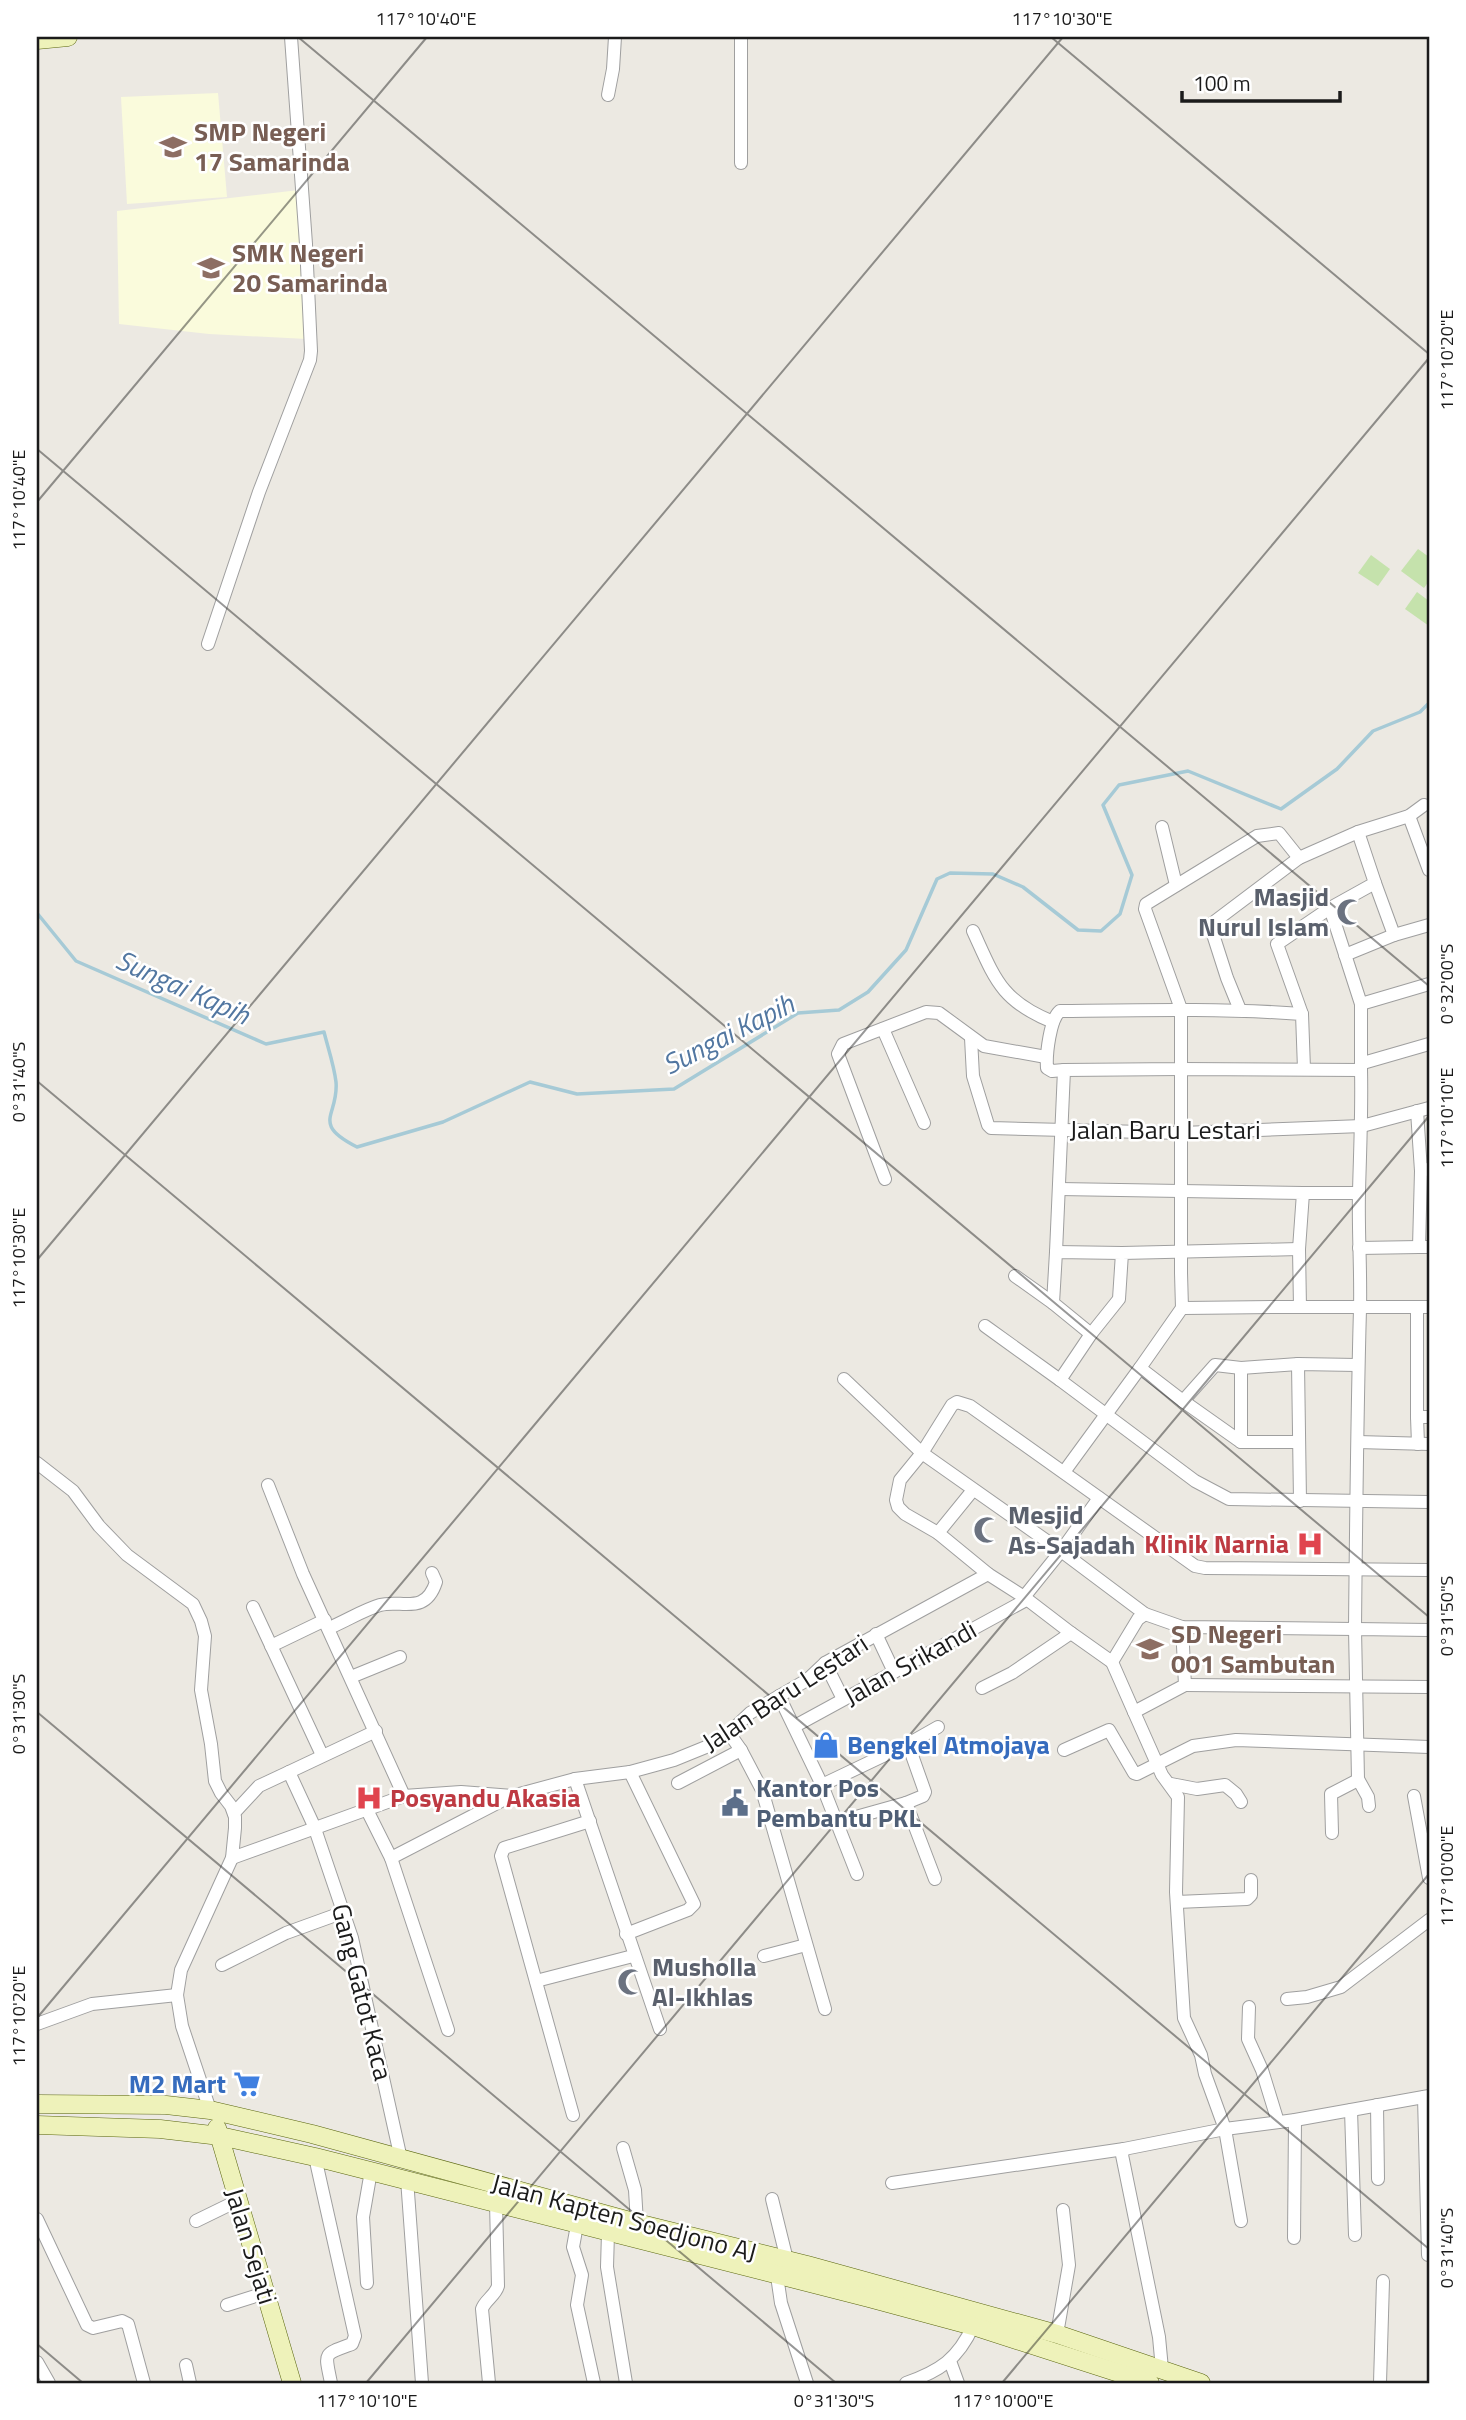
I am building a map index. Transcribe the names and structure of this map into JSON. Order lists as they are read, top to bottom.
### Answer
{
  "streets": {
    "main road": ["Jalan Kapten Soedjono AJ", "Jalan Sejati"],
    "street": ["Jalan Baru Lestari", "Jalan Srikandi", "Gang Gatot Kaca"]
  },
  "crossings": [
    ["Jalan Baru Lestari", "Gang Gatot Kaca"],
    ["Gang Gatot Kaca", "Jalan Kapten Soedjono AJ"],
    ["Jalan Kapten Soedjono AJ", "Jalan Sejati"]
  ],
  "water": ["Sungai Kapih"],
  "places": {
    "school or university": ["SMP Negeri 17 Samarinda", "SMK Negeri 20 Samarinda", "SD Negeri 001 Sambutan"],
    "mosque": ["Masjid Nurul Islam", "Mesjid As-Sajadah", "Musholla Al-Ikhlas"],
    "hospital": ["Klinik Narnia", "Posyandu Akasia"],
    "shop": ["Bengkel Atmojaya"],
    "public building": ["Kantor Pos Pembantu PKL"],
    "supermarket": ["M2 Mart"]
  },
  "scale_bar": "100 m",
  "coordinates": [
    "117°10'40\"E",
    "117°10'30\"E",
    "117°10'20\"E",
    "0°32'00\"S",
    "0°31'40\"S",
    "117°10'10\"E",
    "0°31'50\"S",
    "0°31'30\"S",
    "117°10'00\"E"
  ]
}
